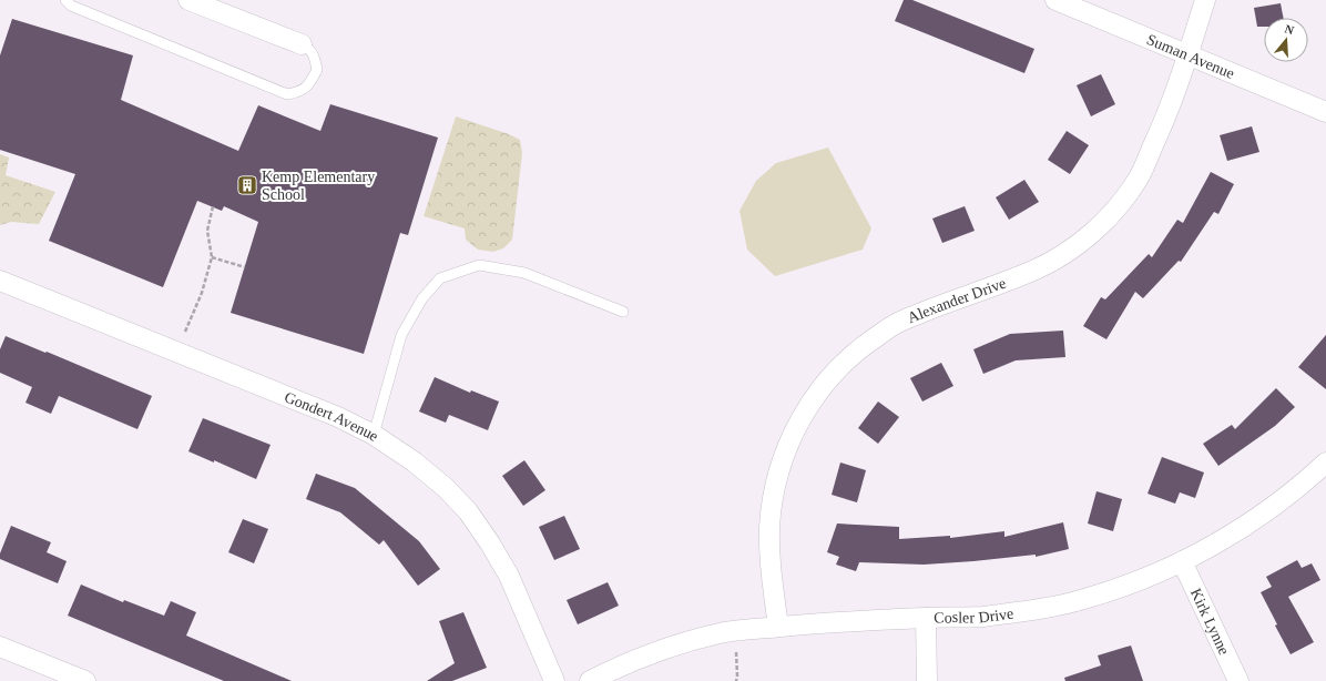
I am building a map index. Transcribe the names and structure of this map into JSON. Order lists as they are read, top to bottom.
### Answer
{
  "streets": {
    "street": [
      "Suman Avenue",
      "Alexander Drive",
      "Gondert Avenue",
      "Cosler Drive",
      "Kirk Lynne"
    ]
  },
  "crossings": [
    ["Suman Avenue", "Alexander Drive"],
    ["Alexander Drive", "Cosler Drive"],
    ["Cosler Drive", "Kirk Lynne"]
  ],
  "places": {
    "building": ["Kemp Elementary School"]
  },
  "north": "top"
}
